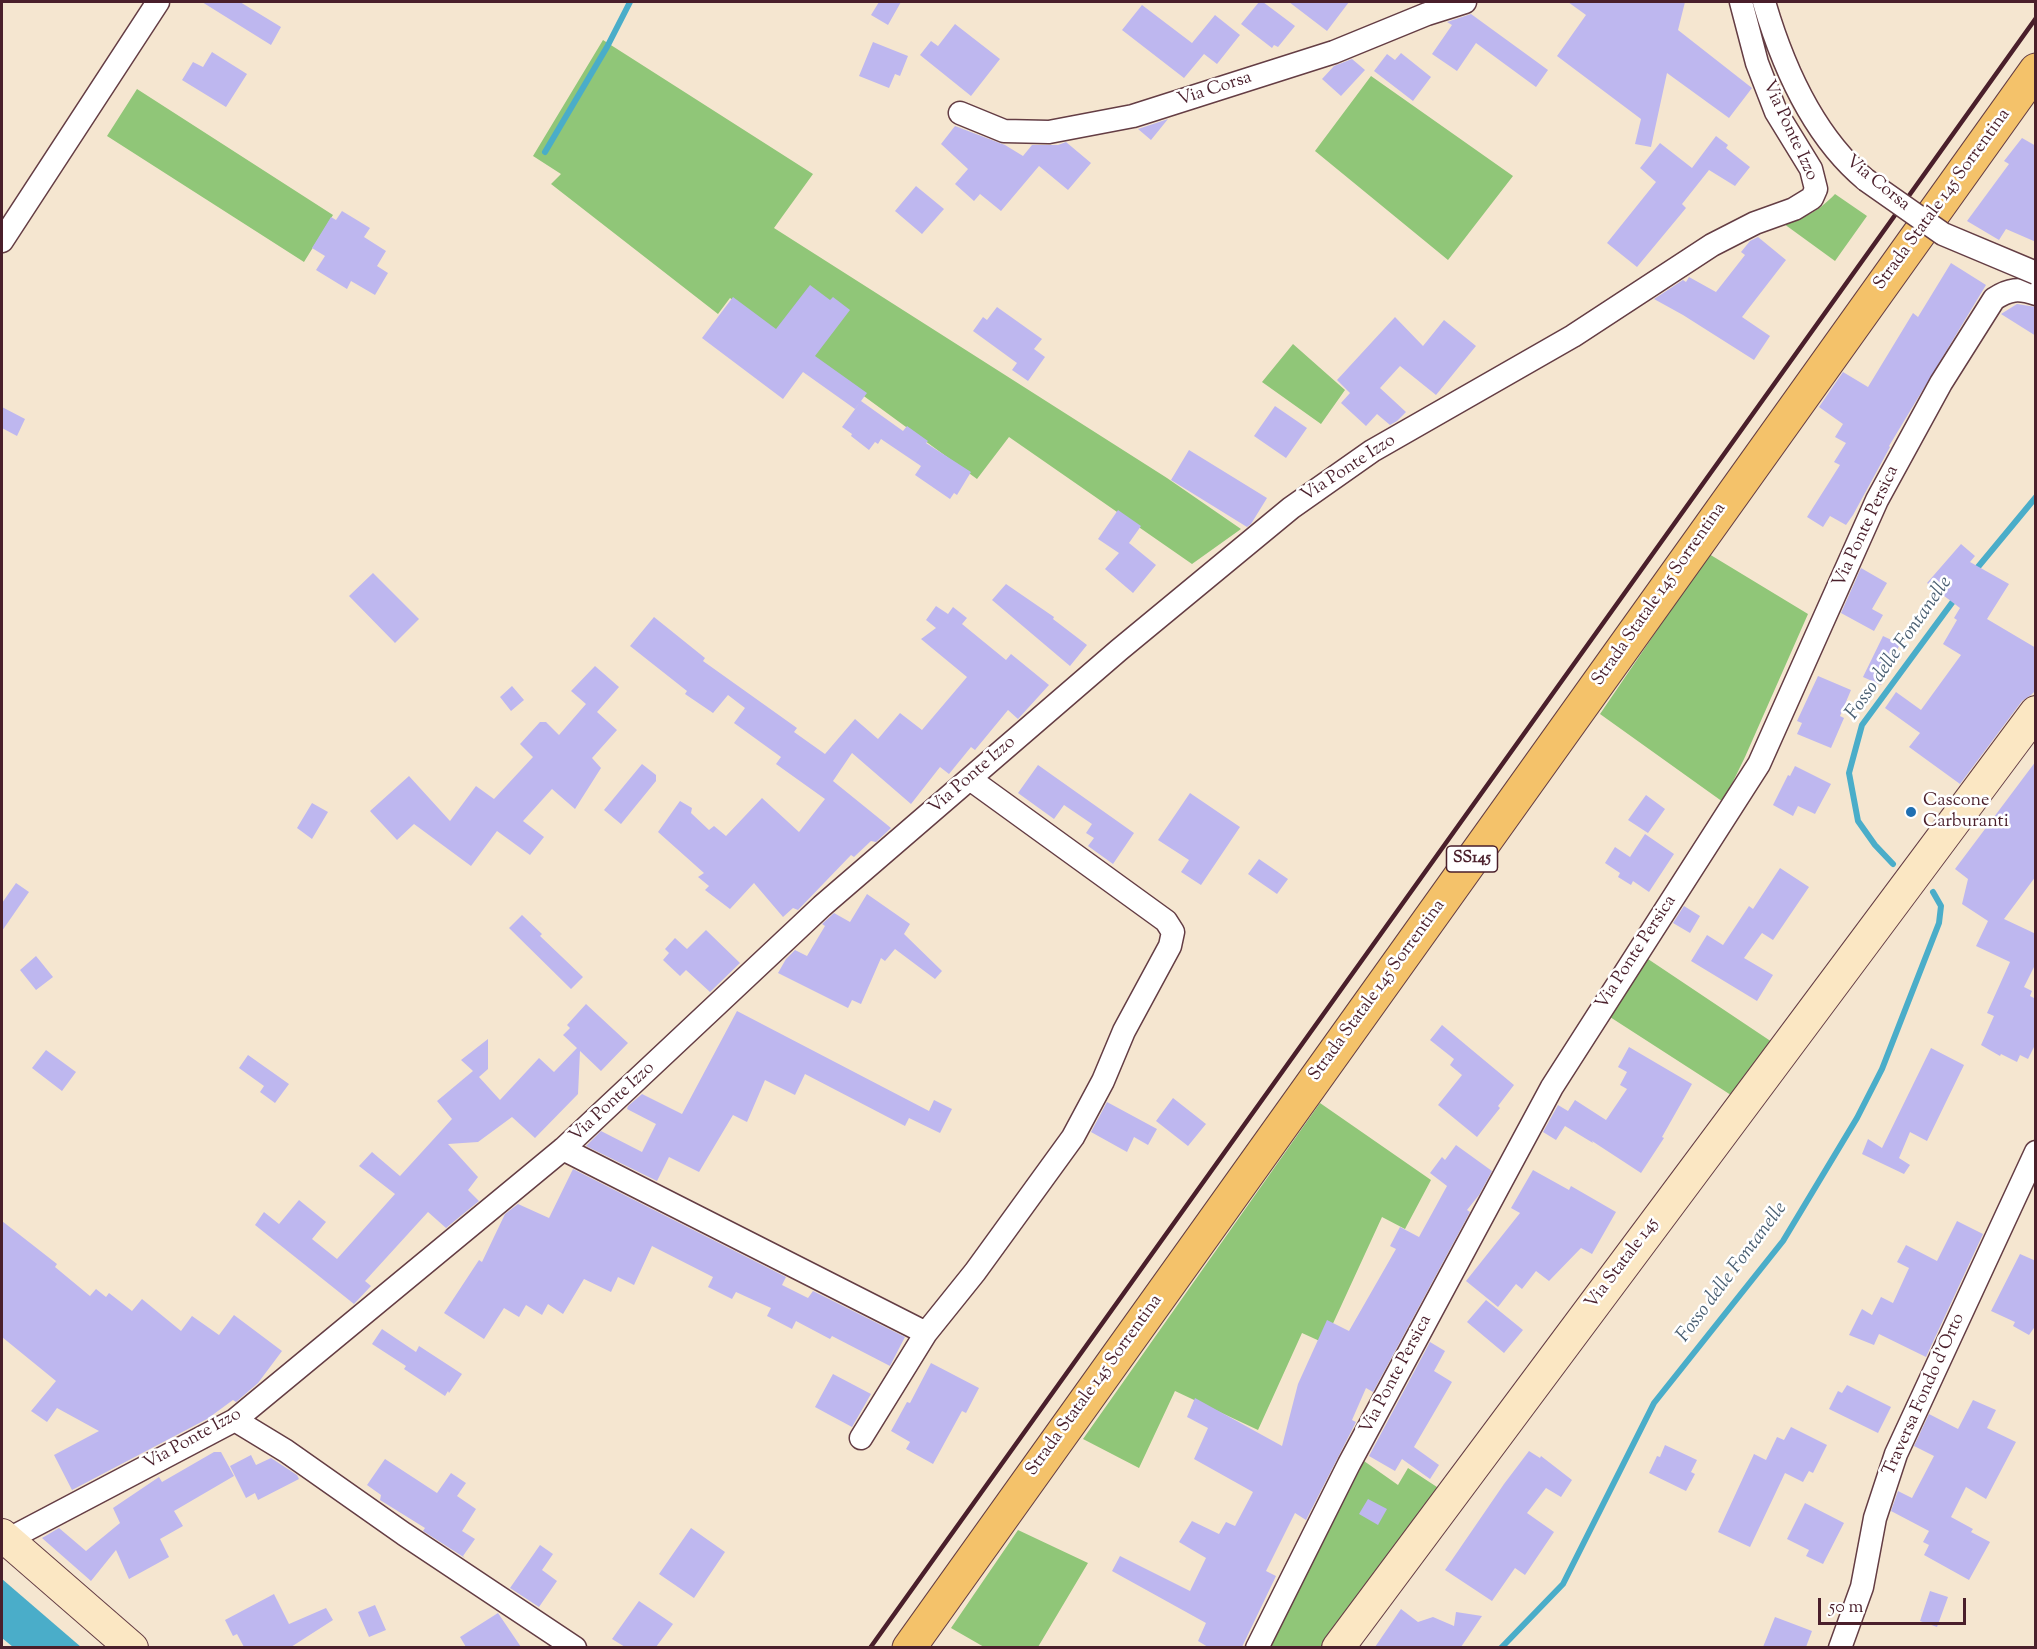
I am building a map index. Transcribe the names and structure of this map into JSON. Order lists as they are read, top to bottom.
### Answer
{
  "streets": {
    "highway": ["Strada Statale 145 Sorrentina", "SS145"],
    "main road": ["Via Statale 145"],
    "street": [
      "Via Corsa",
      "Via Ponte Izzo",
      "Via Ponte Persica",
      "Traversa Fondo d'Orto"
    ]
  },
  "water": ["Fosso delle Fontanelle"],
  "places": ["Cascone Carburanti"],
  "scale_bar": "50 m"
}
